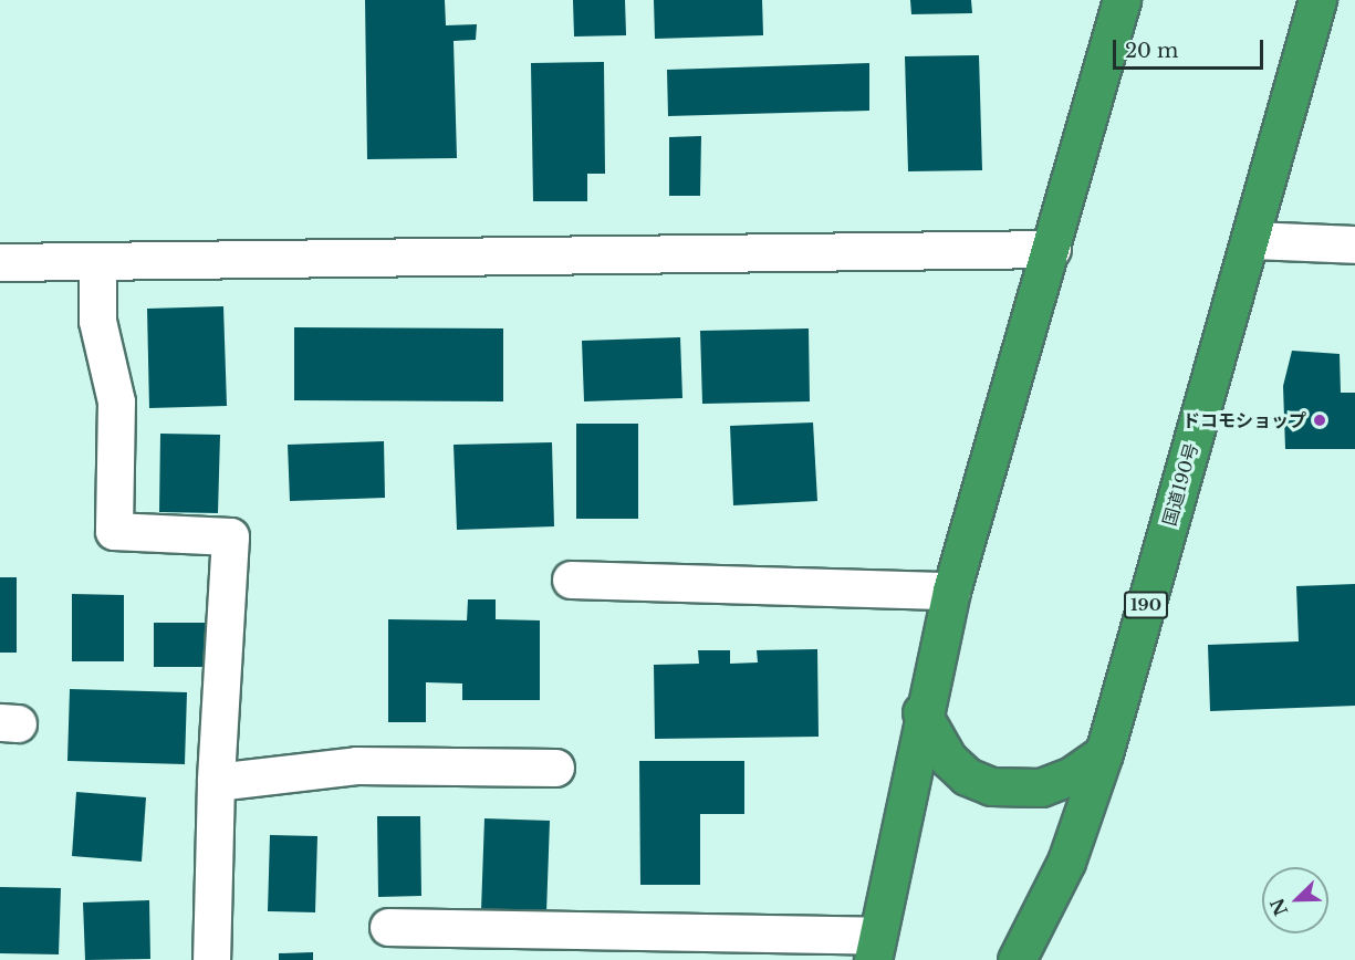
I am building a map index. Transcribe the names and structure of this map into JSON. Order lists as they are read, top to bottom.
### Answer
{
  "streets": {
    "highway": ["国道190号", "190"]
  },
  "places": ["ドコモショップ"],
  "scale_bar": "20 m",
  "north": "bottom left"
}
